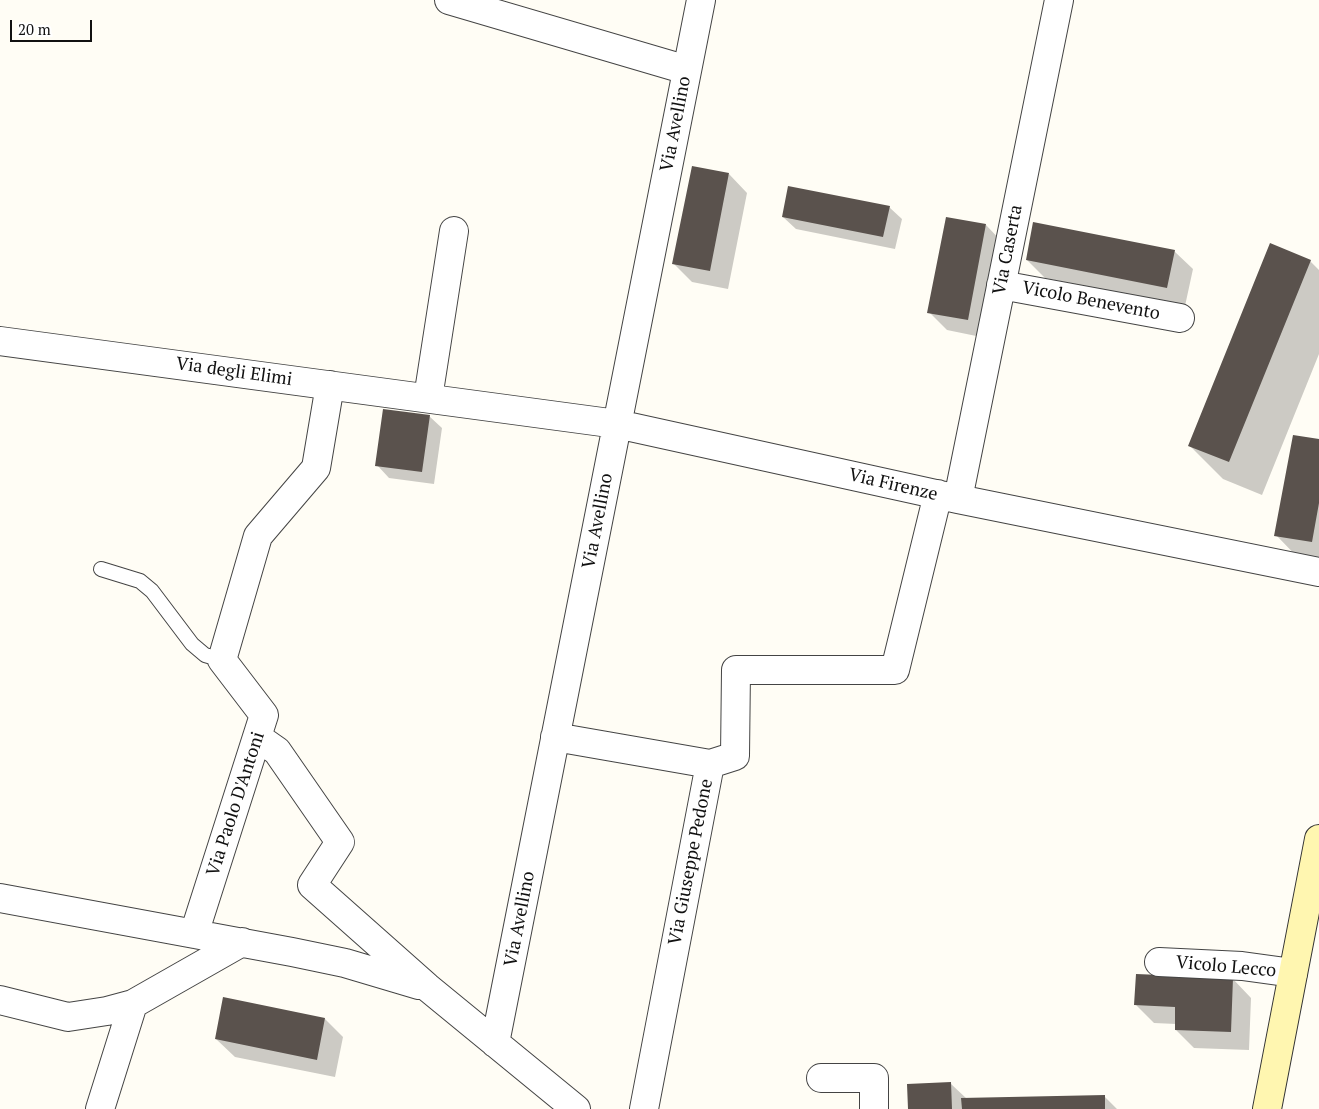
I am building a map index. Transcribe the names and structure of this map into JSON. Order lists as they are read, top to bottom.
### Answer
{
  "streets": {
    "street": [
      "Via Avellino",
      "Via Caserta",
      "Vicolo Benevento",
      "Via degli Elimi",
      "Via Firenze",
      "Via Paolo D'Antoni",
      "Via Giuseppe Pedone",
      "Vicolo Lecco"
    ]
  },
  "crossings": [
    ["Via Avellino", "Via Firenze"],
    ["Via Caserta", "Vicolo Benevento"],
    ["Via Caserta", "Via Firenze"],
    ["Via Caserta", "Via Giuseppe Pedone"],
    ["Via degli Elimi", "Via Firenze"],
    ["Via Firenze", "Via Giuseppe Pedone"]
  ],
  "scale_bar": "20 m"
}
